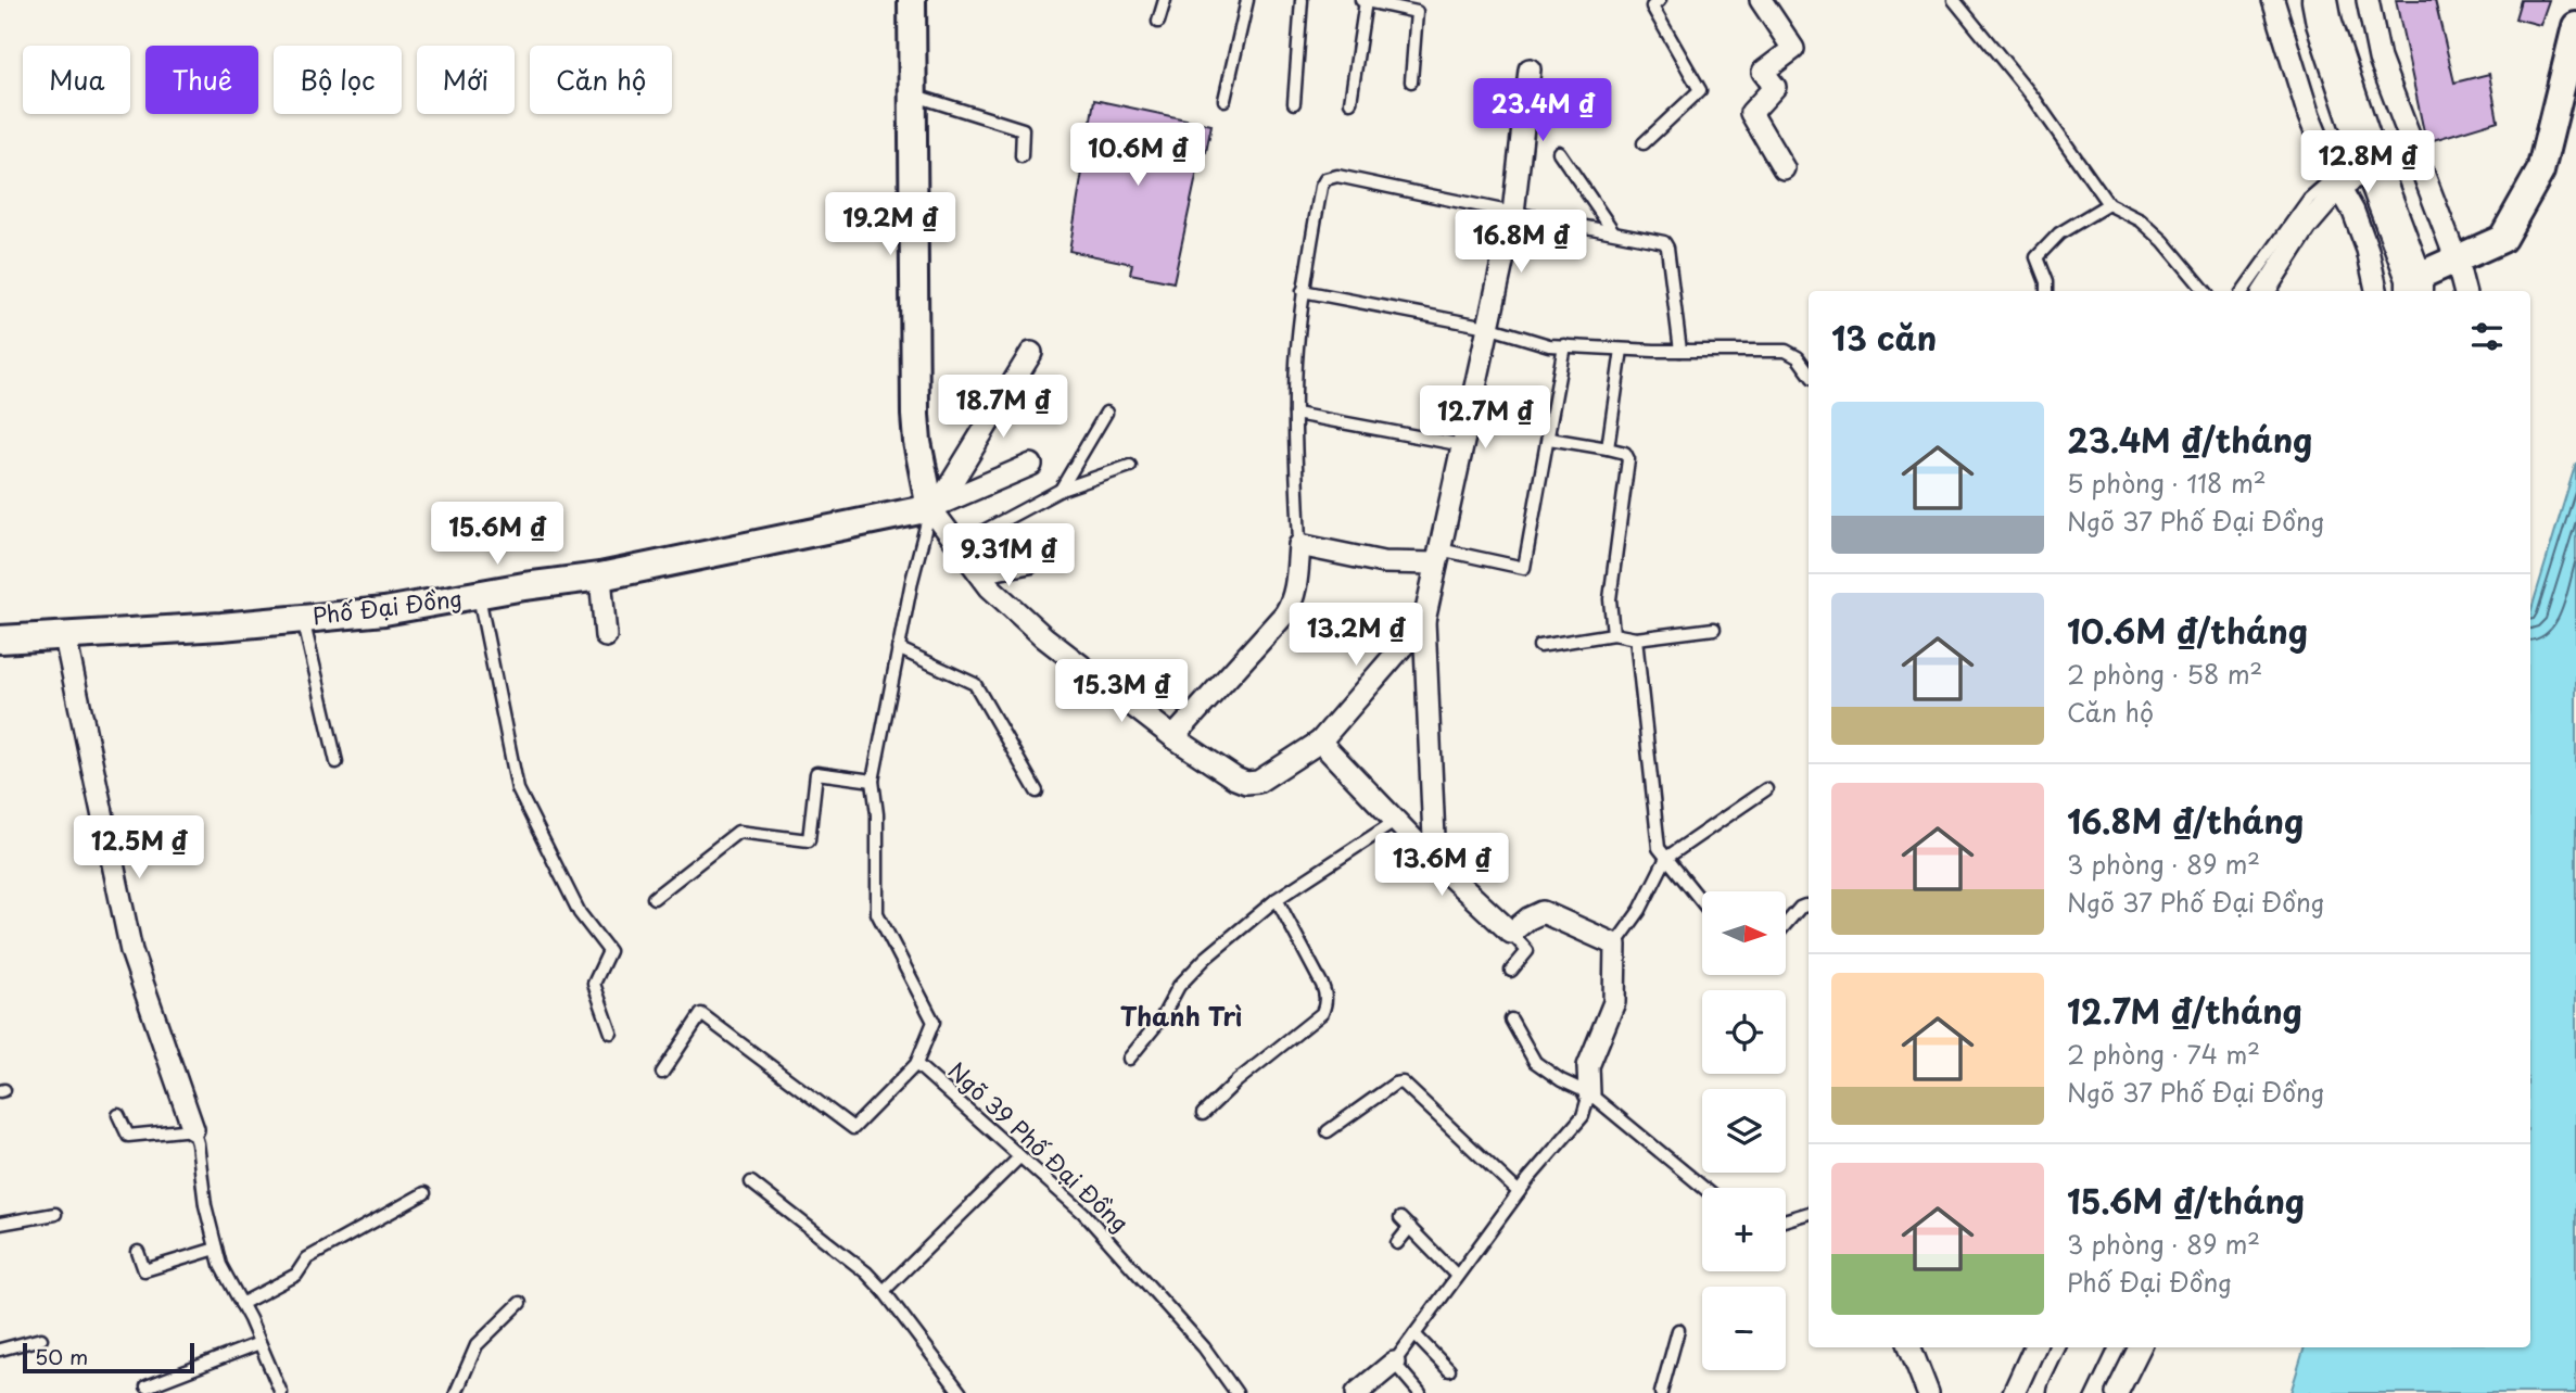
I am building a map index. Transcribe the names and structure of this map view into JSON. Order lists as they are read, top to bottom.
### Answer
{
  "streets": {
    "street": ["Phố Đại Đồng"],
    "lane": ["Ngõ 39 Phố Đại Đồng"]
  },
  "crossings": [
    ["Phố Đại Đồng", "Ngõ 39 Phố Đại Đồng"]
  ],
  "districts": ["Thanh Trì"],
  "scale_bar": "50 m",
  "north": "right",
  "page": {
    "chip": [
      "Mua",
      "Thuê",
      "Bộ lọc",
      "Mới",
      "Căn hộ"
    ],
    "price": [
      "23.4M ₫",
      "10.6M ₫",
      "12.8M ₫",
      "19.2M ₫",
      "16.8M ₫",
      "18.7M ₫",
      "12.7M ₫",
      "15.6M ₫",
      "9.31M ₫",
      "13.2M ₫",
      "15.3M ₫",
      "12.5M ₫",
      "13.6M ₫"
    ],
    "heading": "13 căn",
    "list": [
      {
        "name": "23.4M ₫/tháng",
        "note": "5 phòng · 118 m² · Ngõ 37 Phố Đại Đồng"
      },
      {
        "name": "10.6M ₫/tháng",
        "note": "2 phòng · 58 m² · Căn hộ"
      },
      {
        "name": "16.8M ₫/tháng",
        "note": "3 phòng · 89 m² · Ngõ 37 Phố Đại Đồng"
      },
      {
        "name": "12.7M ₫/tháng",
        "note": "2 phòng · 74 m² · Ngõ 37 Phố Đại Đồng"
      },
      {
        "name": "15.6M ₫/tháng",
        "note": "3 phòng · 89 m² · Phố Đại Đồng"
      }
    ],
    "map_buttons": ["+", "−"],
    "scale": "50 m"
  }
}
